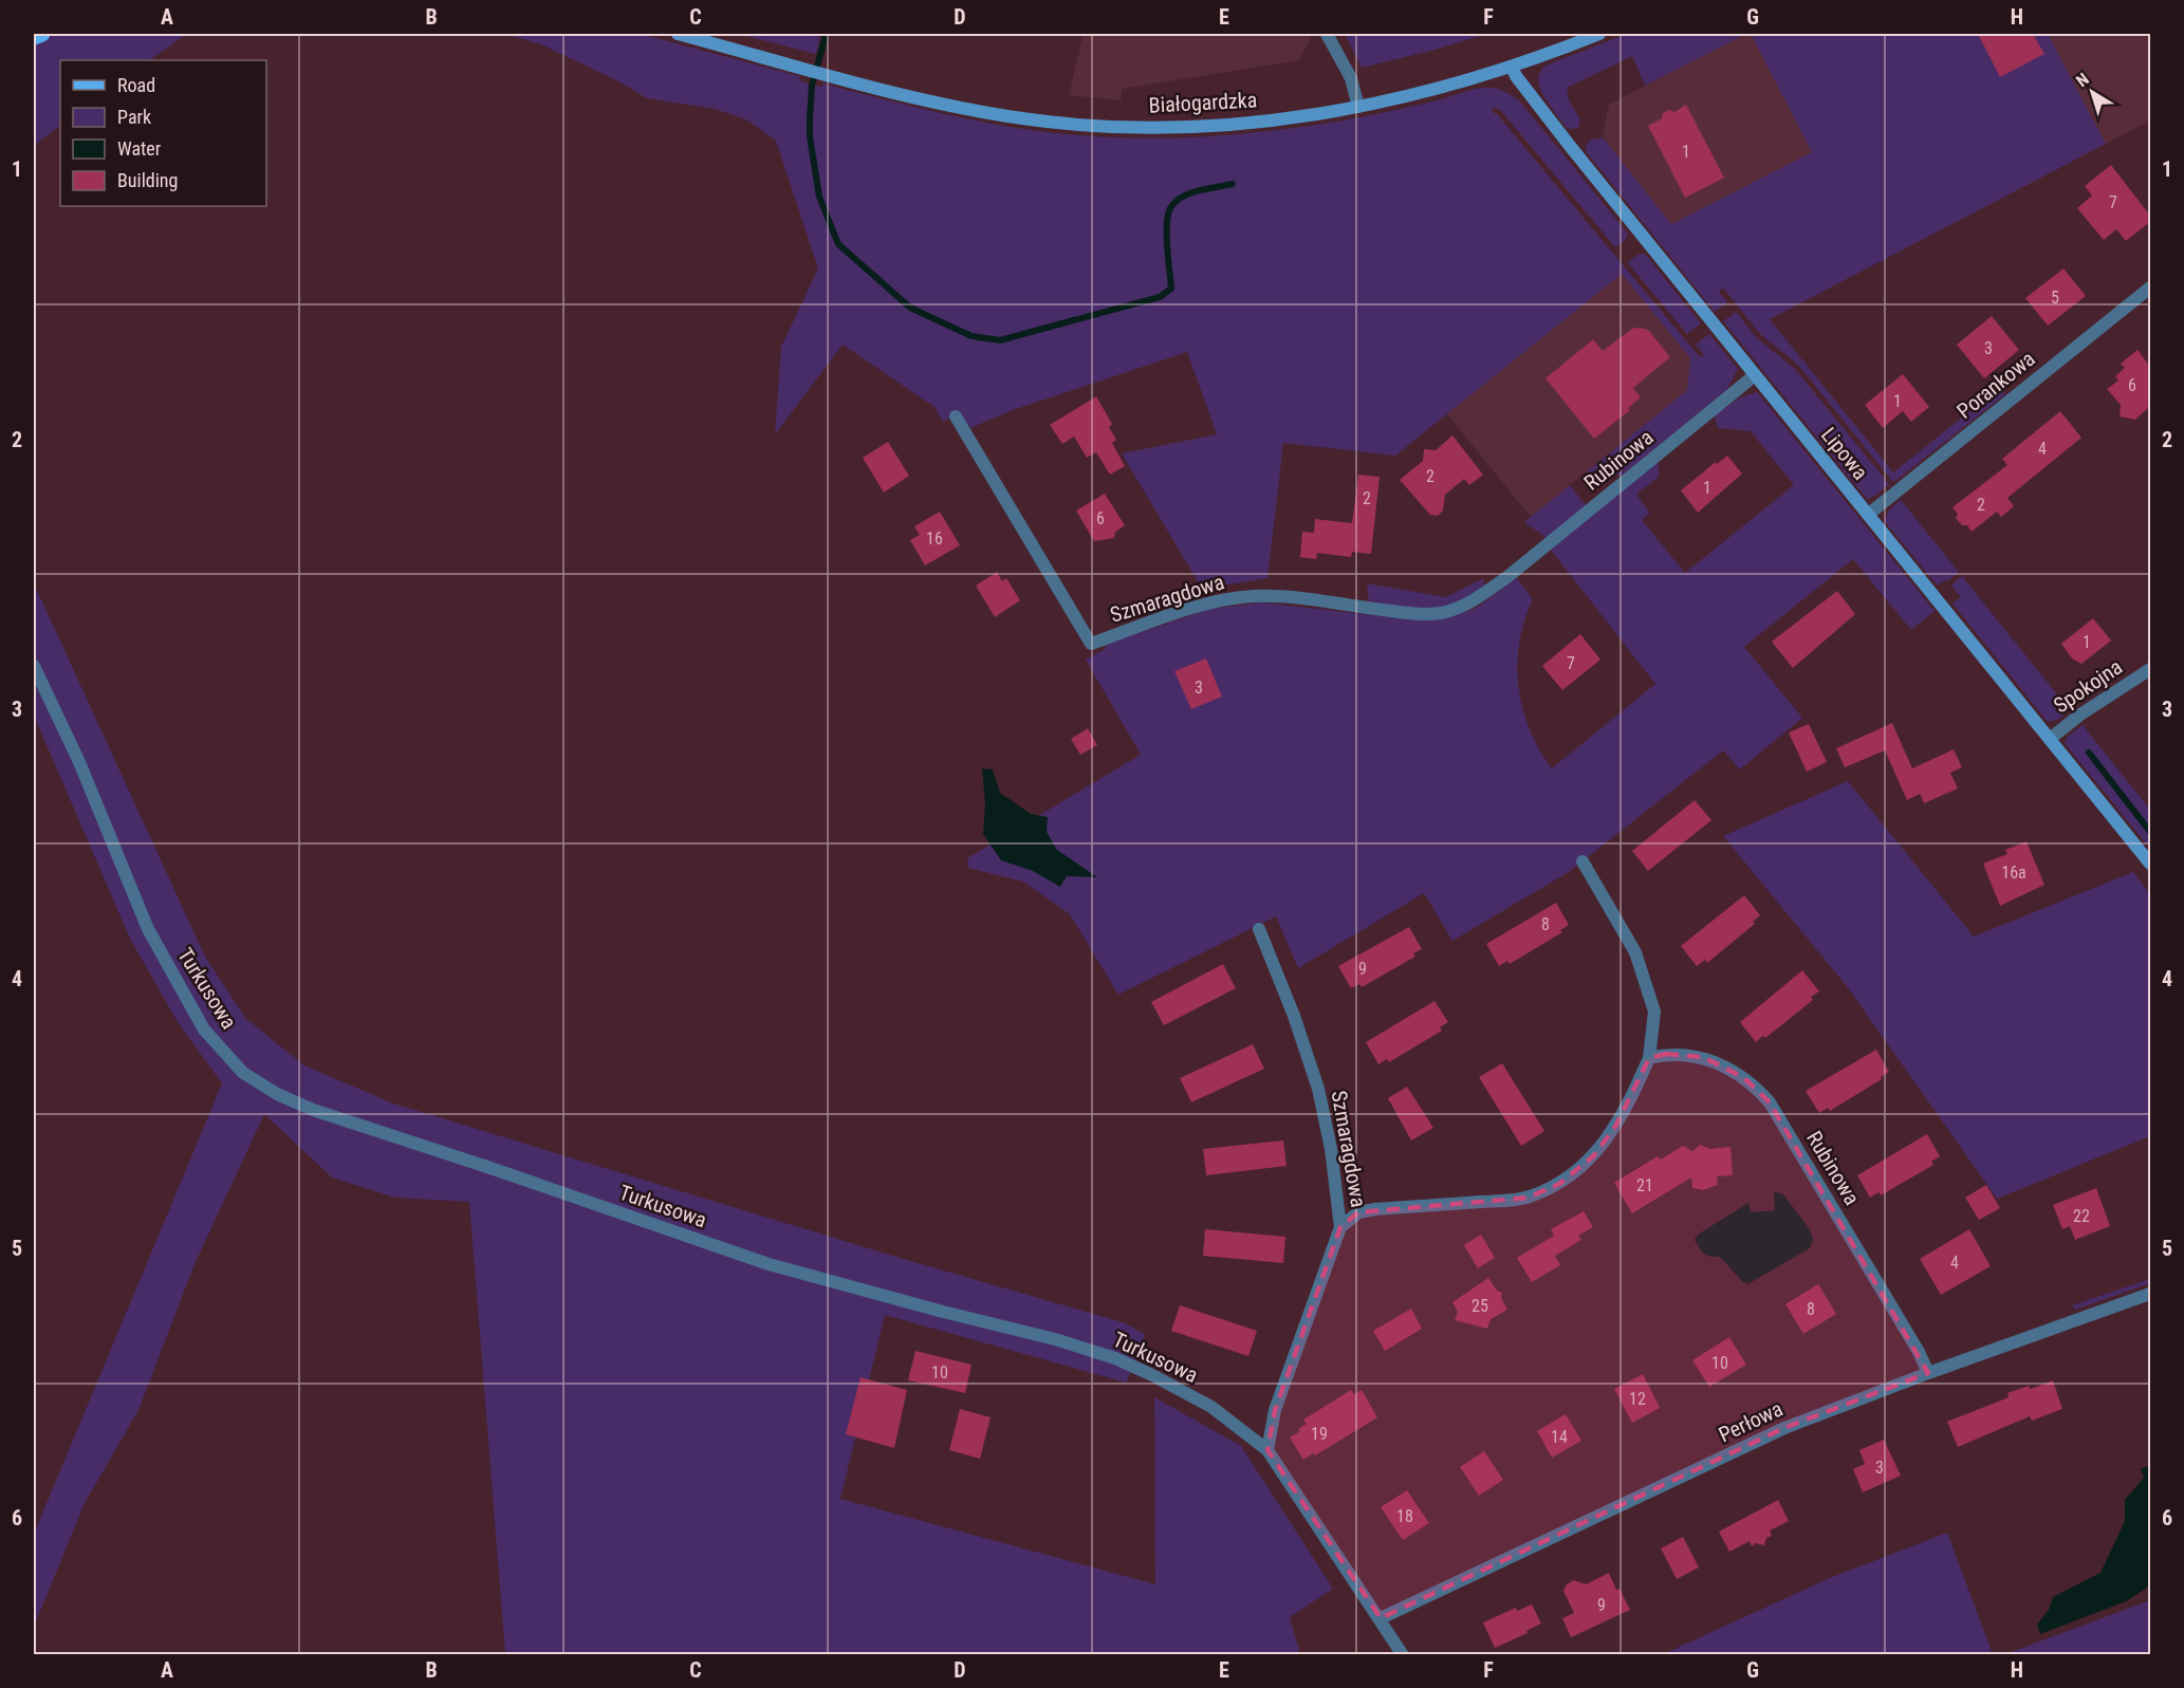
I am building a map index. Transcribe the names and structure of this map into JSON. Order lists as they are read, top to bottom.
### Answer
{
  "streets": {
    "street": [
      "Białogardzka",
      "Porankowa",
      "Lipowa",
      "Rubinowa",
      "Szmaragdowa",
      "Spokojna",
      "Turkusowa",
      "Perłowa"
    ]
  },
  "crossings": [
    ["Białogardzka", "Lipowa"],
    ["Porankowa", "Lipowa"],
    ["Lipowa", "Rubinowa"],
    ["Lipowa", "Spokojna"],
    ["Rubinowa", "Szmaragdowa"],
    ["Rubinowa", "Perłowa"],
    ["Szmaragdowa", "Turkusowa"],
    ["Turkusowa", "Perłowa"]
  ],
  "house_numbers": [
    "1",
    "7",
    "5",
    "3",
    "6",
    "1",
    "4",
    "2",
    "1",
    "2",
    "2",
    "6",
    "16",
    "1",
    "7",
    "3",
    "16a",
    "8",
    "9",
    "21",
    "22",
    "4",
    "25",
    "8",
    "10",
    "10",
    "12",
    "19",
    "14",
    "3",
    "18",
    "9"
  ],
  "legend": [
    "Road",
    "Park",
    "Water",
    "Building"
  ],
  "north": "top left",
  "grid": {
    "columns": [
      "A",
      "B",
      "C",
      "D",
      "E",
      "F",
      "G",
      "H"
    ],
    "rows": [
      "1",
      "2",
      "3",
      "4",
      "5",
      "6"
    ]
  }
}
